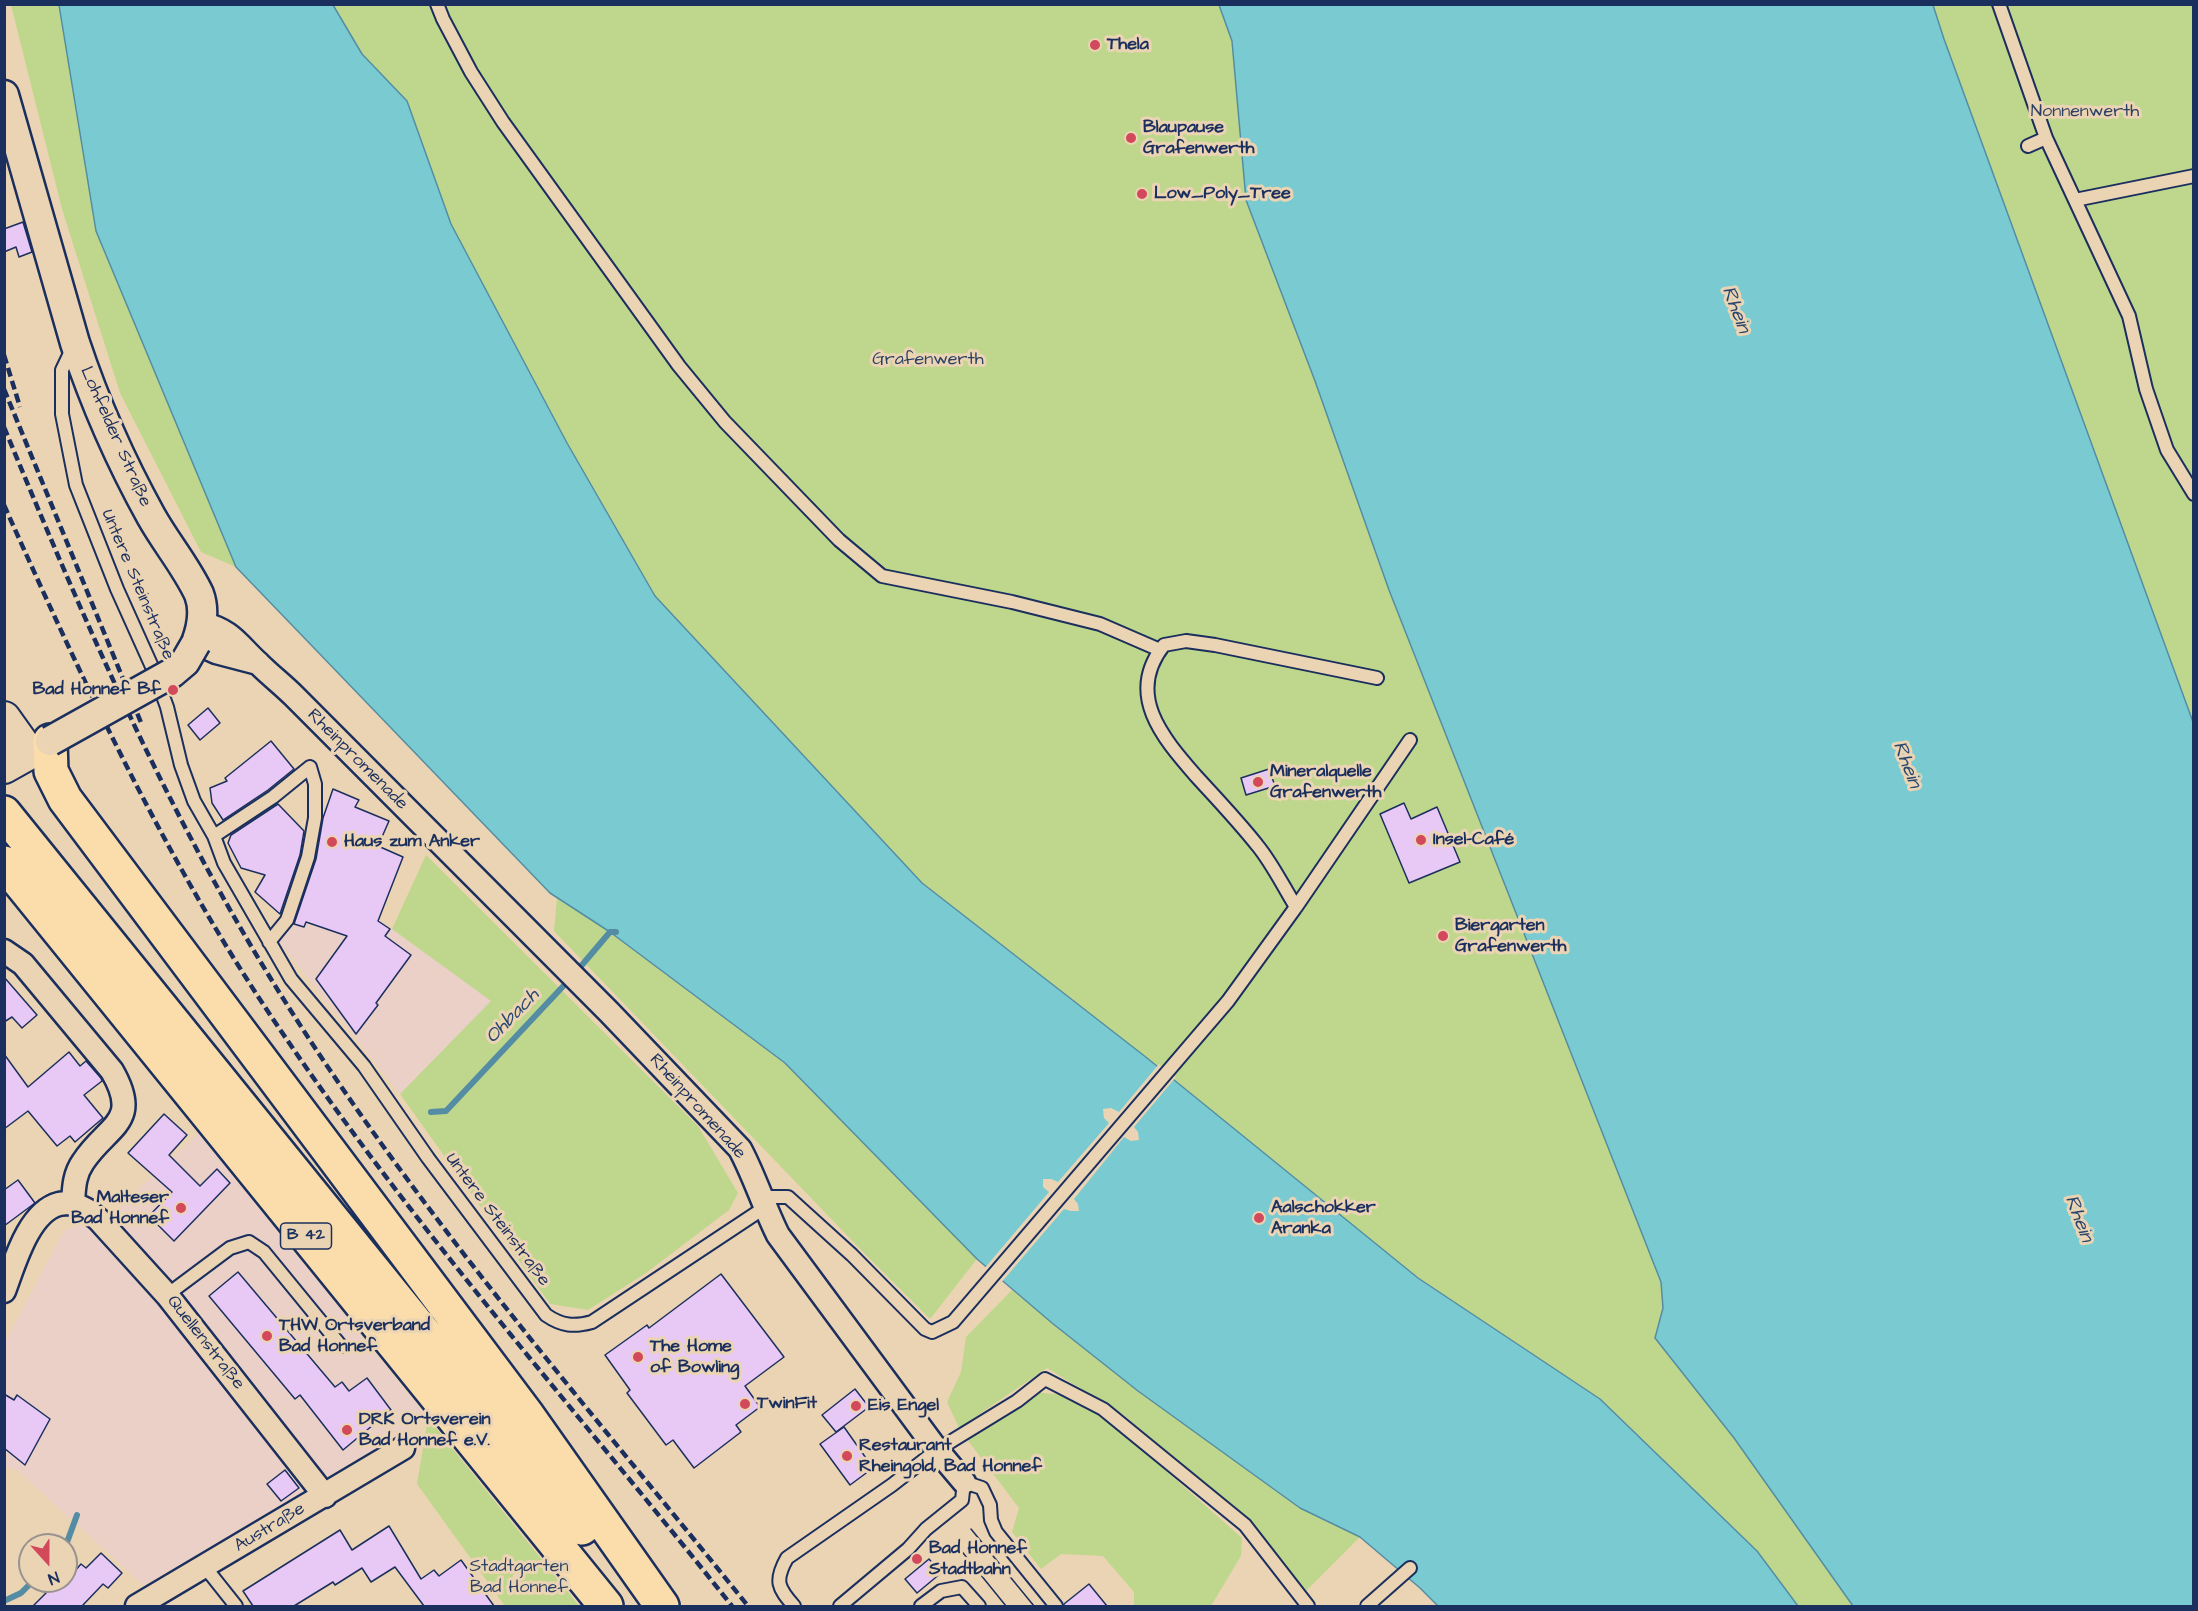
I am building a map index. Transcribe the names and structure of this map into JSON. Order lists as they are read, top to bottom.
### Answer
{
  "streets": {
    "highway": ["B 42"],
    "street": [
      "Lohfelder Straße",
      "Rheinpromenade",
      "Quellenstraße",
      "Austraße"
    ],
    "lane": ["Untere Steinstraße"]
  },
  "crossings": [
    ["Lohfelder Straße", "Untere Steinstraße"],
    ["Lohfelder Straße", "Rheinpromenade"],
    ["Untere Steinstraße", "Rheinpromenade"],
    ["Quellenstraße", "Austraße"]
  ],
  "water": ["Rhein", "Ohbach"],
  "parks": ["Nonnenwerth", "Grafenwerth", "Stadtgarten Bad Honnef"],
  "places": [
    "Thela",
    "Blaupause Grafenwerth",
    "Low_Poly_Tree",
    "Bad Honnef Bf",
    "Mineralquelle Grafenwerth",
    "Insel-Café",
    "Haus zum Anker",
    "Biergarten Grafenwerth",
    "Malteser Bad Honnef",
    "Aalschokker Aranka",
    "THW Ortsverband Bad Honnef",
    "The Home of Bowling",
    "TwinFit",
    "Eis Engel",
    "DRK Ortsverein Bad Honnef e.V.",
    "Restaurant Rheingold, Bad Honnef",
    "Bad Honnef Stadtbahn"
  ],
  "north": "bottom"
}
